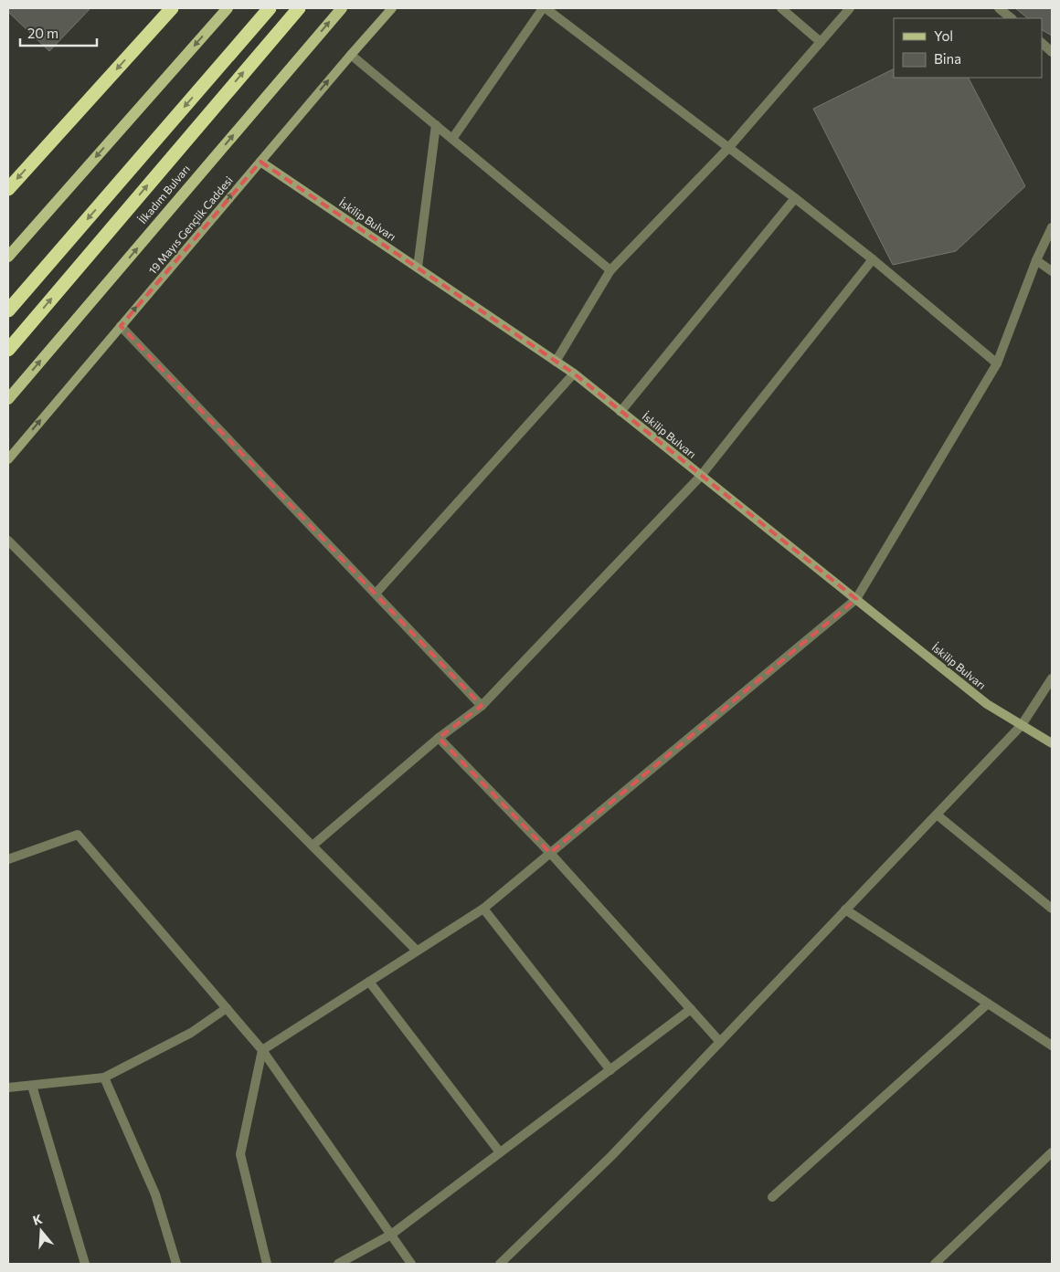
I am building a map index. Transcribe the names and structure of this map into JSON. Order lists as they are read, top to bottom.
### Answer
{
  "streets": {
    "highway": ["İlkadım Bulvarı"],
    "main road": ["İskilip Bulvarı", "19 Mayıs Gençlik Caddesi"]
  },
  "crossings": [
    ["İskilip Bulvarı", "19 Mayıs Gençlik Caddesi"]
  ],
  "one_way": ["19 Mayıs Gençlik Caddesi"],
  "legend": ["Yol", "Bina"],
  "scale_bar": "20 m",
  "north": "top"
}
